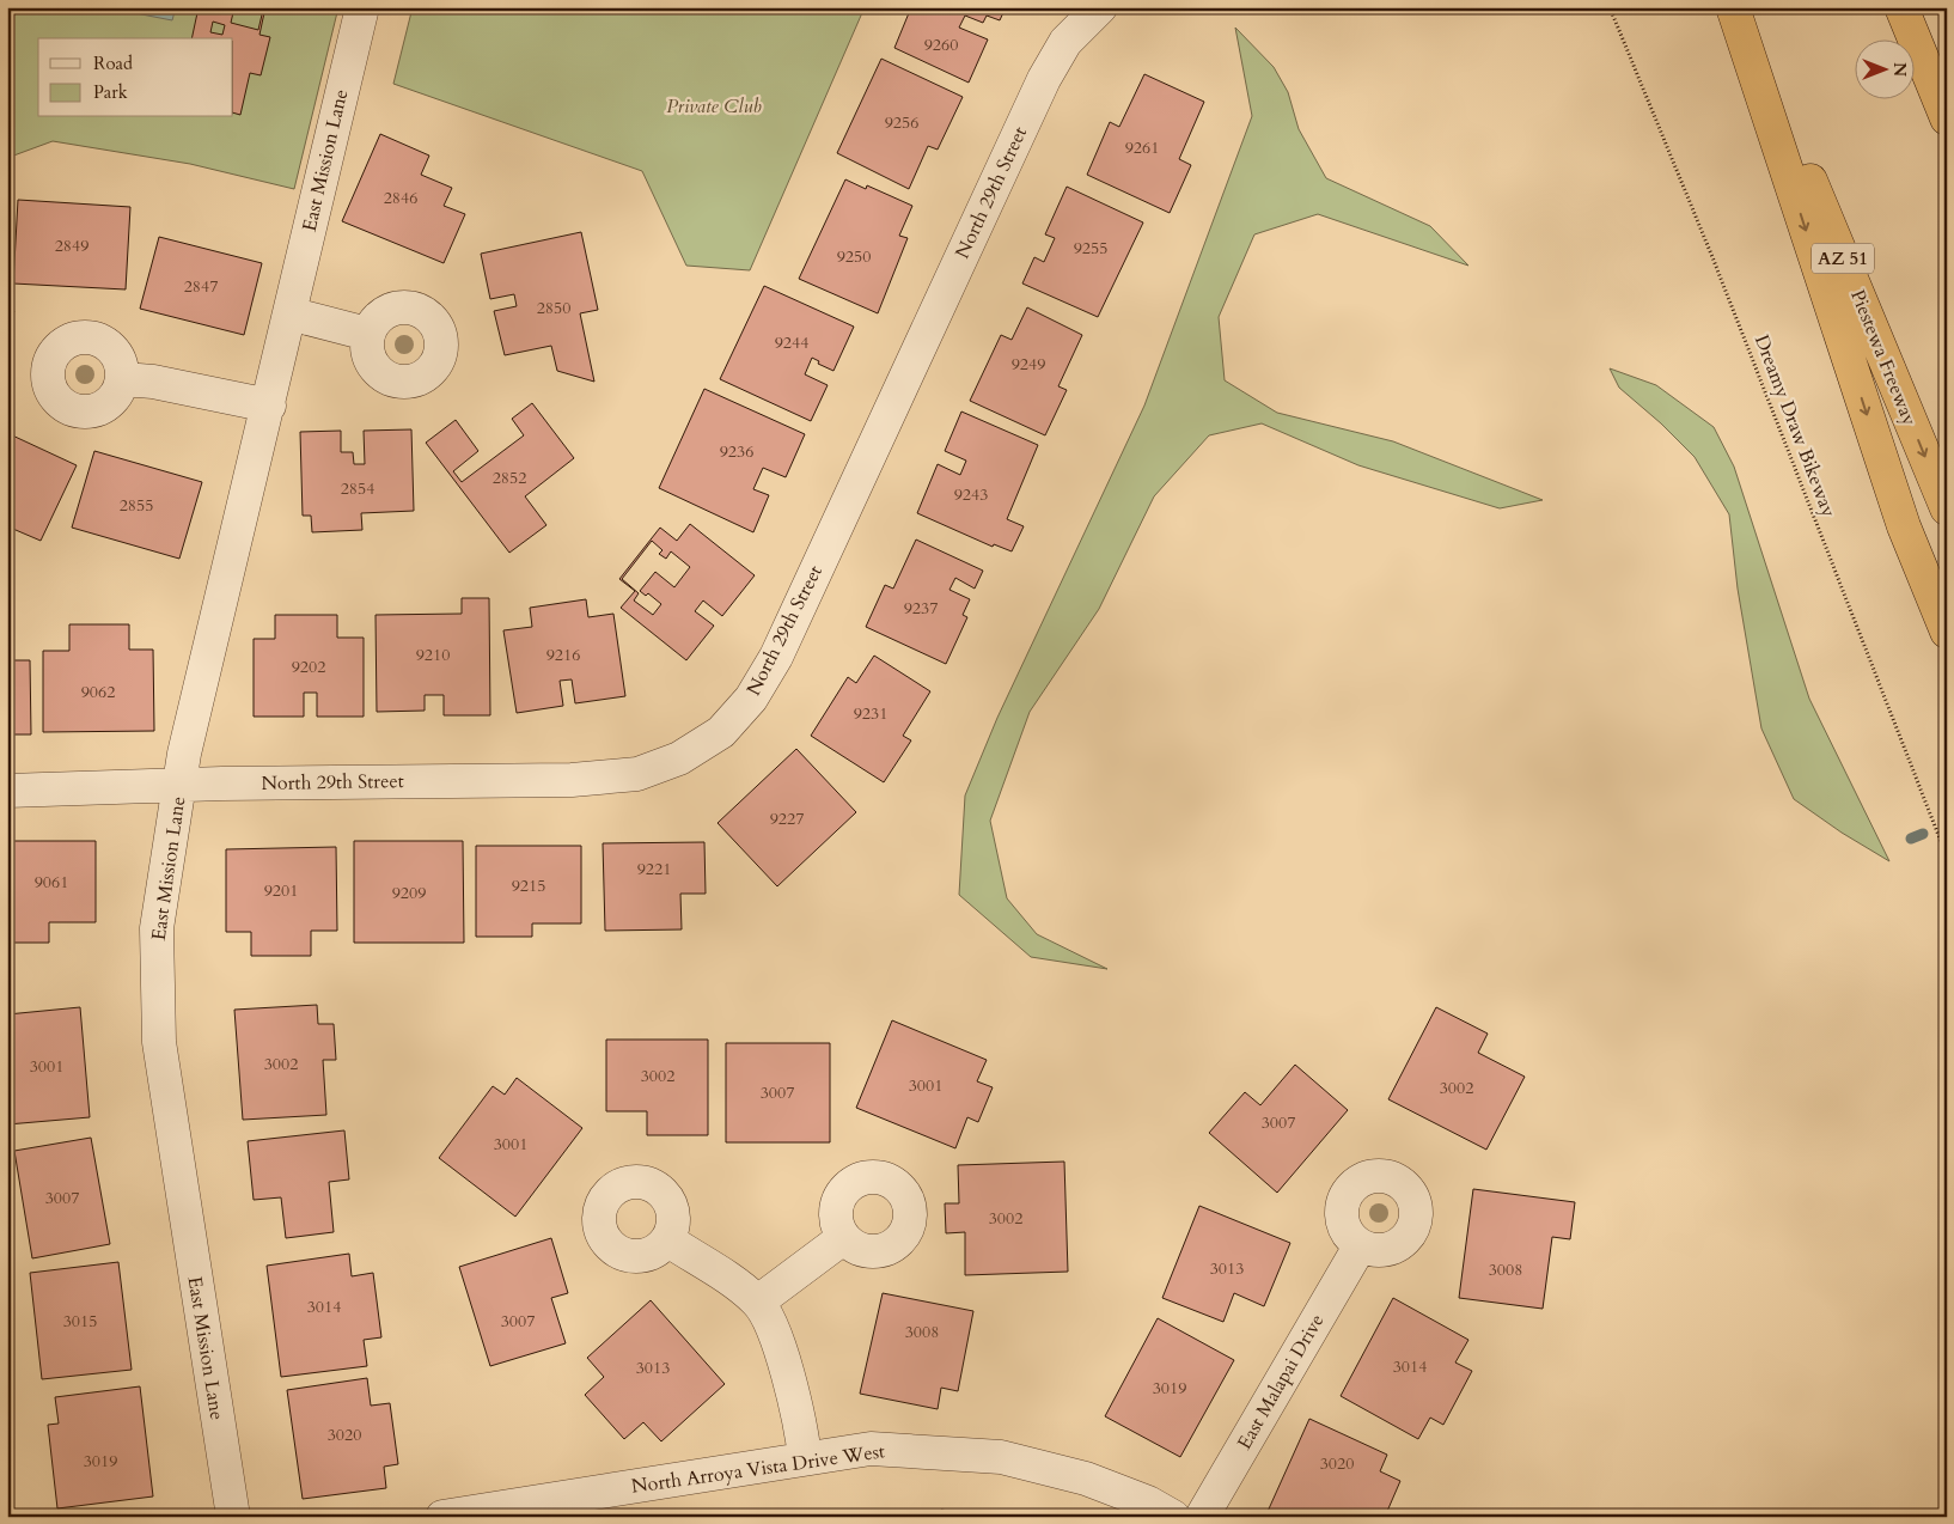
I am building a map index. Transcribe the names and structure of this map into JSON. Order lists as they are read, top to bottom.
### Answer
{
  "streets": {
    "highway": ["AZ 51", "Piestewa Freeway"],
    "street": [
      "East Mission Lane",
      "North 29th Street",
      "East Malapai Drive",
      "North Arroya Vista Drive West"
    ],
    "path": ["Dreamy Draw Bikeway"]
  },
  "crossings": [
    ["East Mission Lane", "North 29th Street"]
  ],
  "parks": ["Private Club"],
  "house_numbers": [
    "9260",
    "9256",
    "9261",
    "2846",
    "2849",
    "9255",
    "9250",
    "2847",
    "2850",
    "9244",
    "9249",
    "9236",
    "2852",
    "2854",
    "9243",
    "2855",
    "9237",
    "9210",
    "9216",
    "9202",
    "9062",
    "9231",
    "9227",
    "9221",
    "9061",
    "9215",
    "9201",
    "9209",
    "3002",
    "3001",
    "3002",
    "3001",
    "3002",
    "3007",
    "3007",
    "3001",
    "3007",
    "3002",
    "3013",
    "3008",
    "3014",
    "3015",
    "3007",
    "3008",
    "3014",
    "3013",
    "3019",
    "3020",
    "3019",
    "3020"
  ],
  "legend": ["Road", "Park"],
  "north": "right"
}
